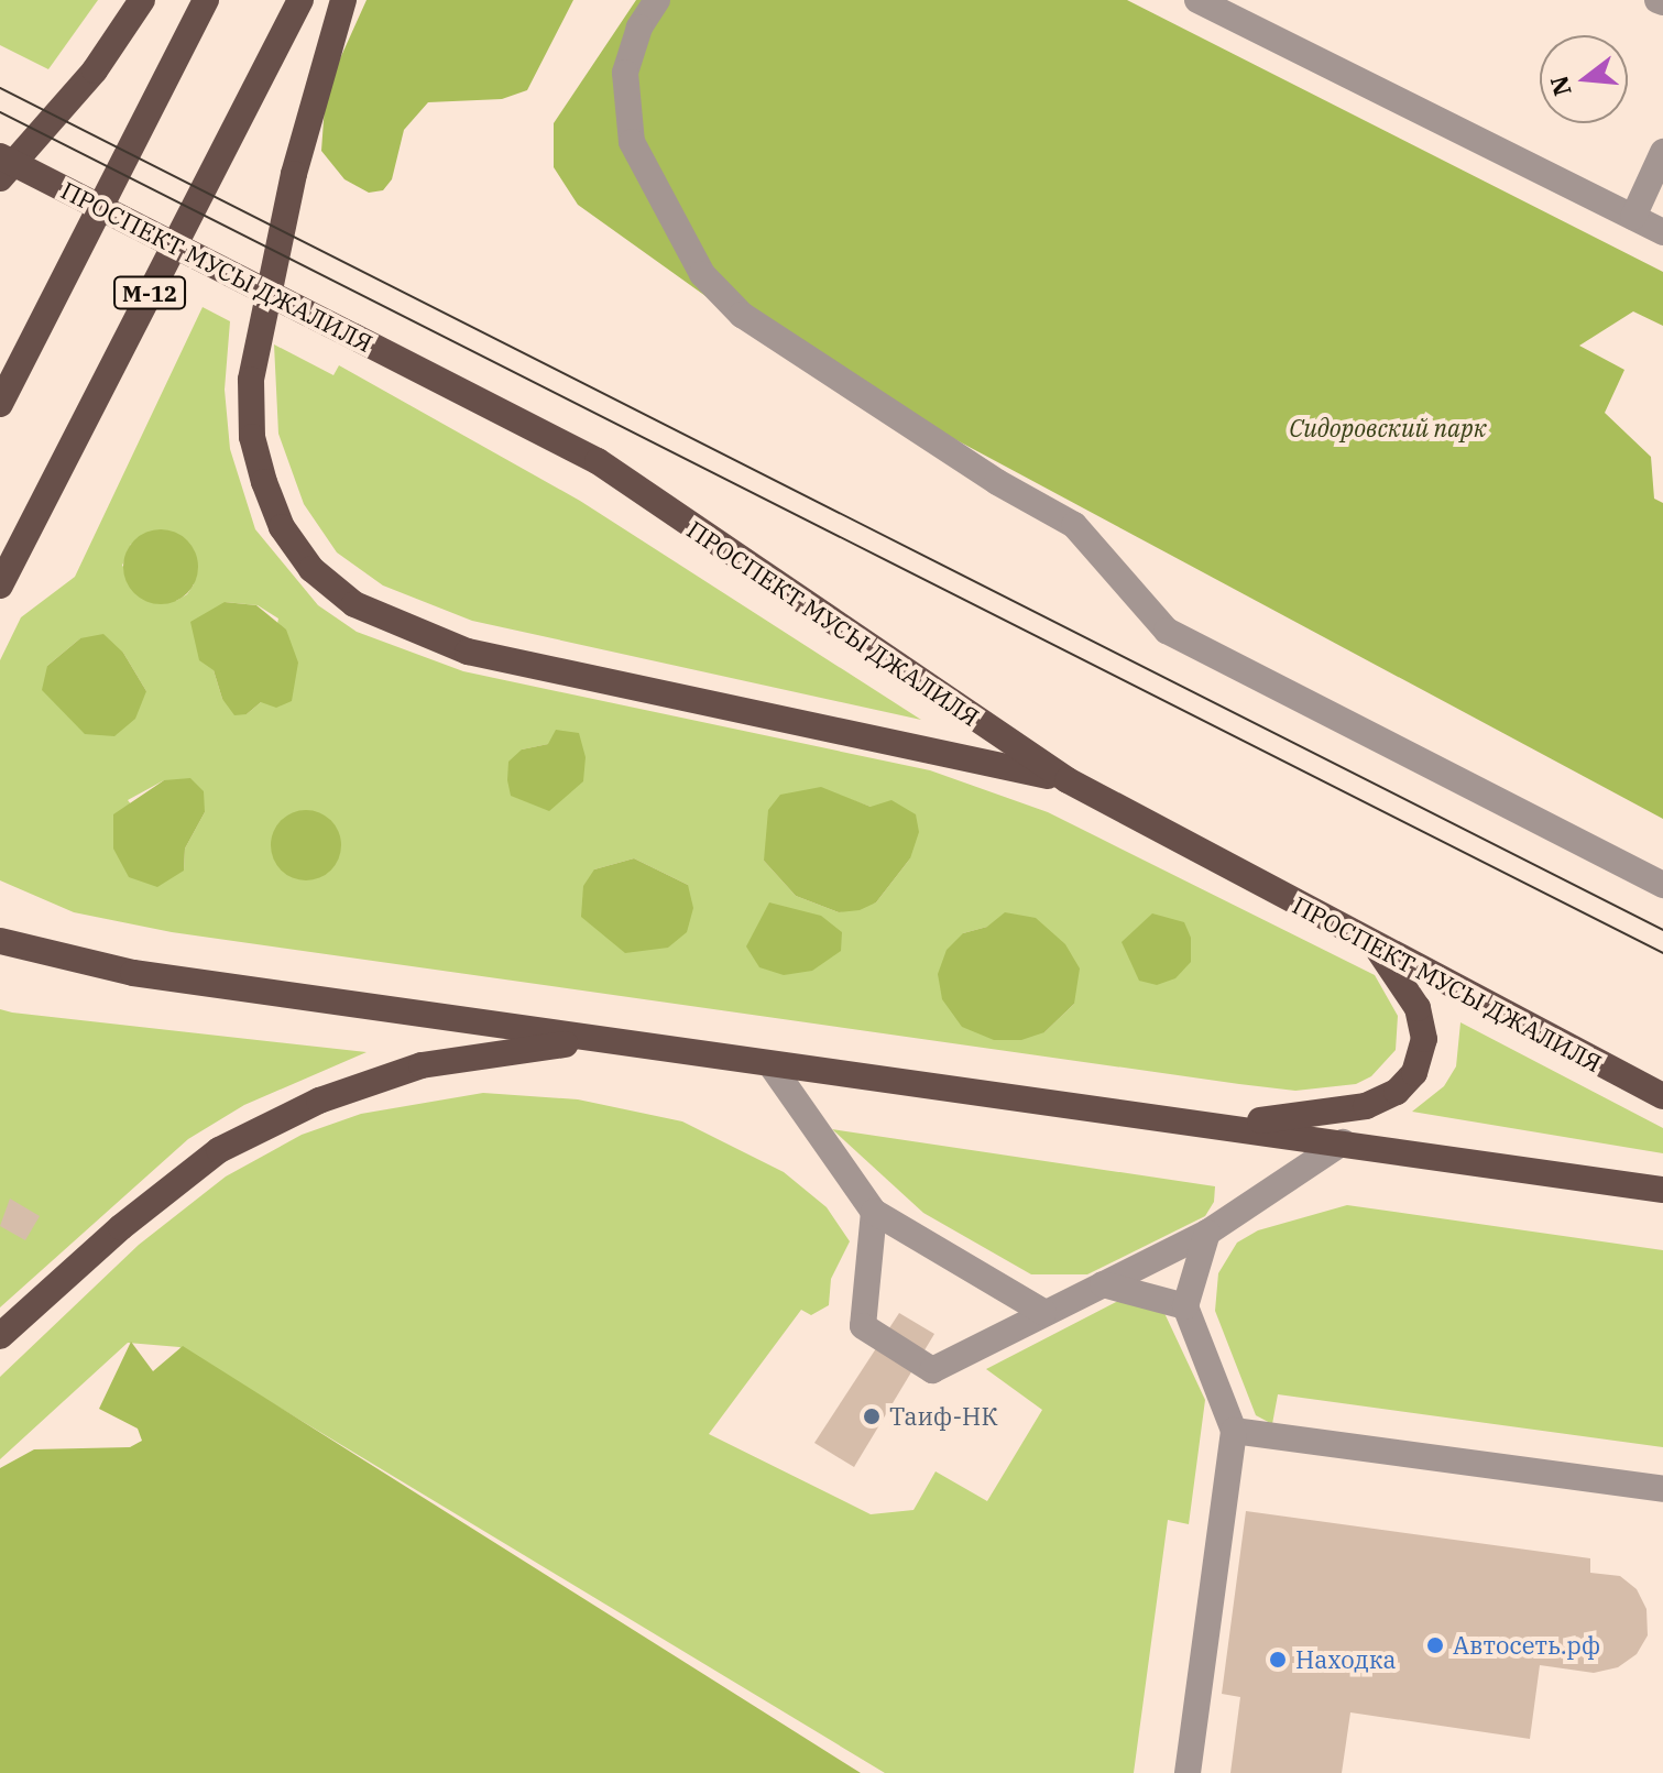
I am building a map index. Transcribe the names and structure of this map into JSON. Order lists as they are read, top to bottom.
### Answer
{
  "streets": {
    "main road": ["ПРОСПЕКТ МУСЫ ДЖАЛИЛЯ", "М-12"]
  },
  "parks": ["Сидоровский парк"],
  "places": ["Таиф-НК", "Автосеть.рф", "Находка"],
  "north": "left"
}
